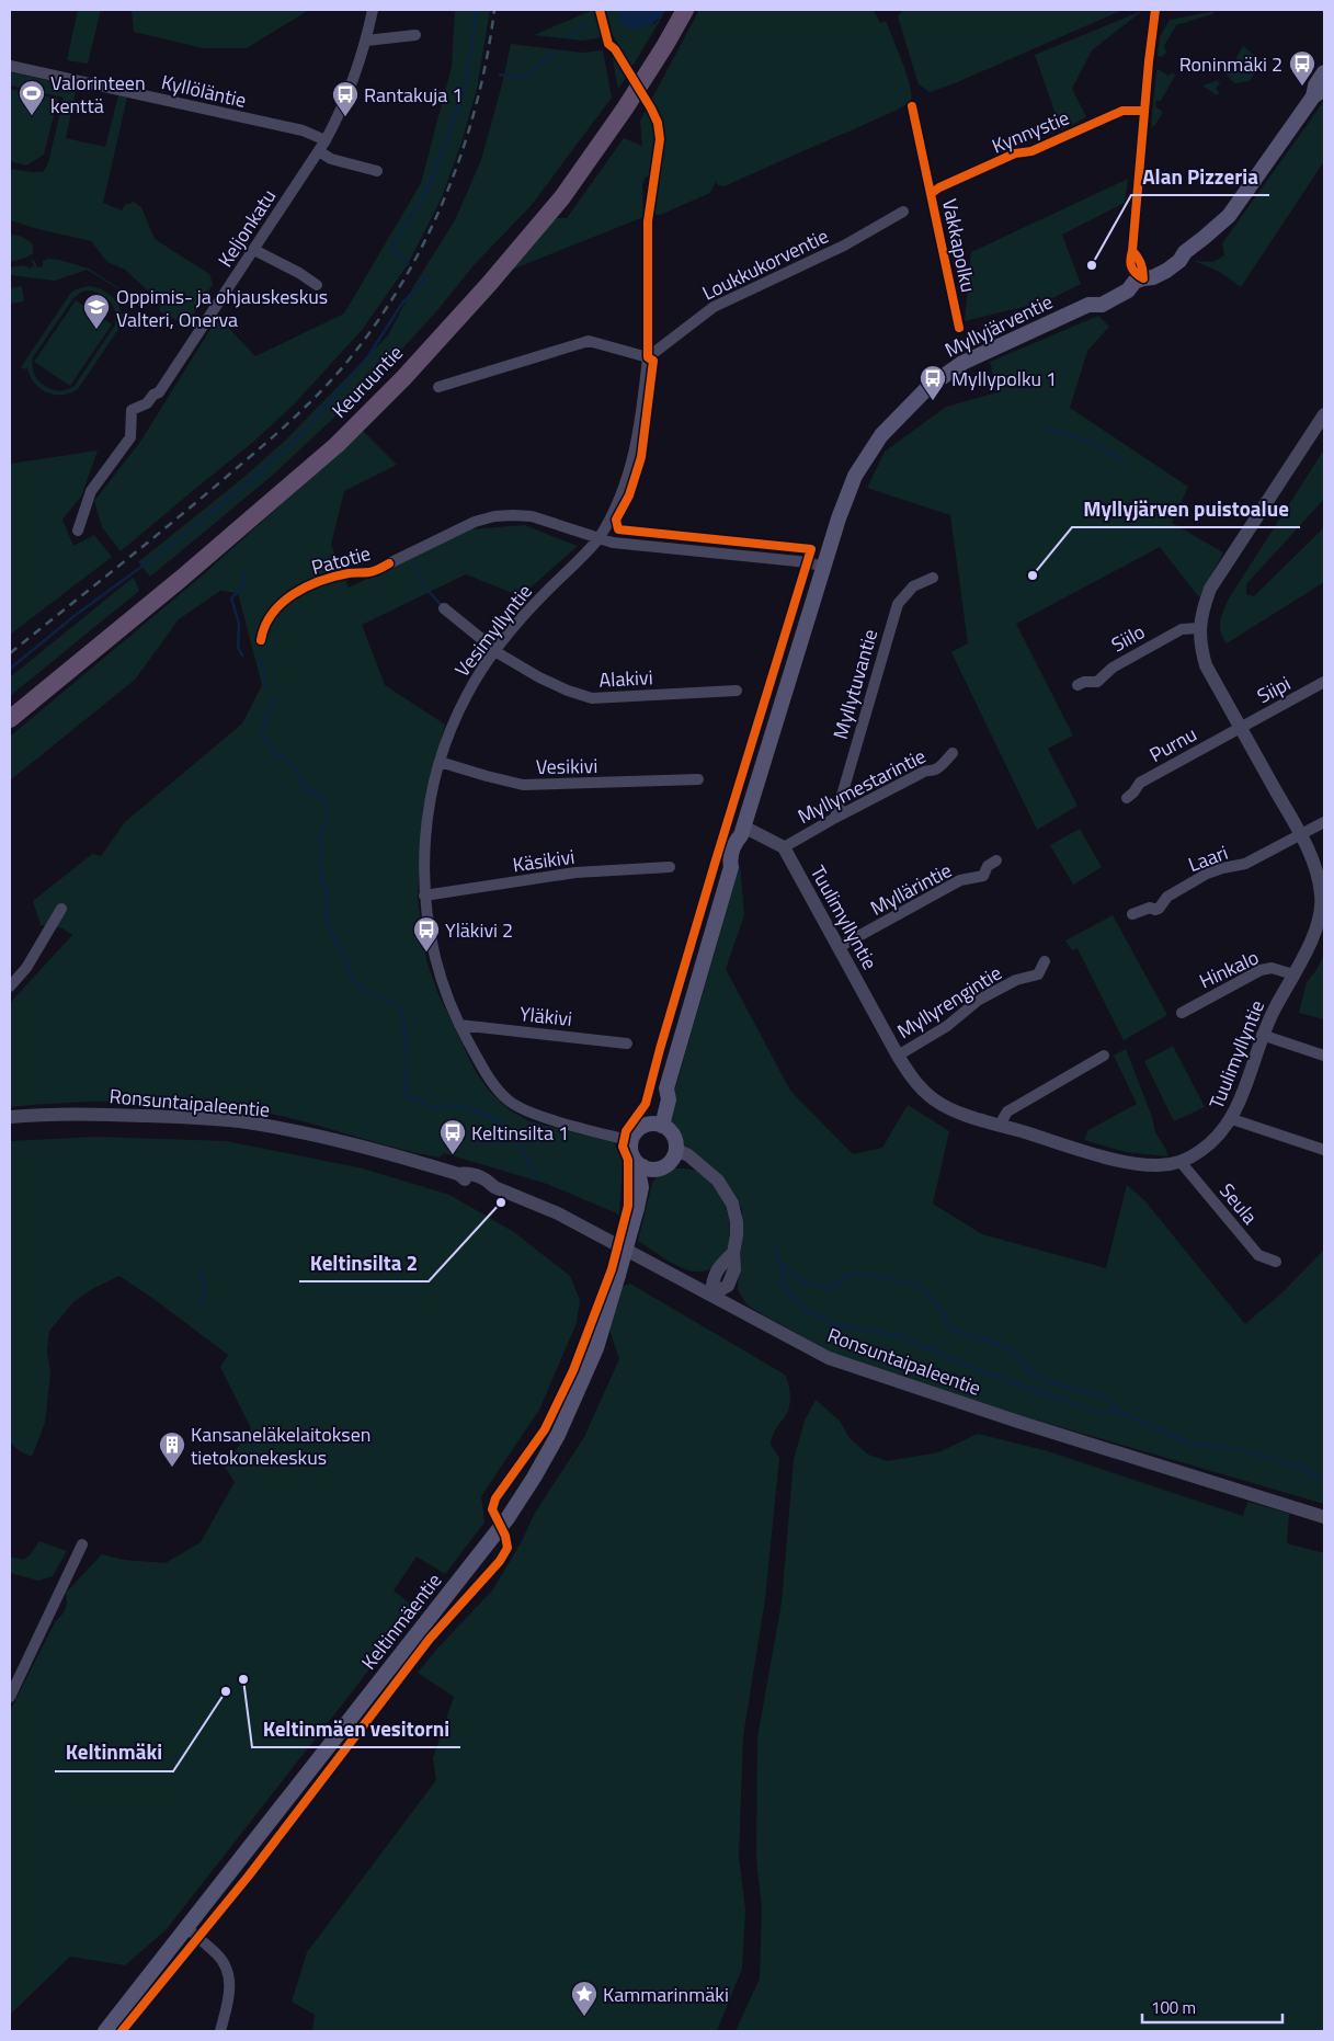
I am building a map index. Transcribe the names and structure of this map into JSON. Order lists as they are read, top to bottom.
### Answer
{
  "streets": {
    "highway": ["Keuruuntie"],
    "main road": ["Myllyjärventie", "Keltinmäentie"],
    "street": [
      "Kyllöläntie",
      "Kynnystie",
      "Keljonkatu",
      "Loukkukorventie",
      "Patotie",
      "Vesimyllyntie",
      "Siilo",
      "Alakivi",
      "Myllytuvantie",
      "Siipi",
      "Purnu",
      "Vesikivi",
      "Myllymestarintie",
      "Laari",
      "Käsikivi",
      "Myllärintie",
      "Tuulimyllyntie",
      "Hinkalo",
      "Myllyrengintie",
      "Yläkivi",
      "Ronsuntaipaleentie",
      "Seula"
    ],
    "cycle path": ["Vakkapolku"]
  },
  "crossings": [
    ["Kyllöläntie", "Keljonkatu"],
    ["Loukkukorventie", "Vesimyllyntie"],
    ["Myllyjärventie", "Patotie"],
    ["Myllyjärventie", "Vesimyllyntie"],
    ["Myllyjärventie", "Keltinmäentie"],
    ["Patotie", "Vesimyllyntie"],
    ["Vesimyllyntie", "Alakivi"],
    ["Vesimyllyntie", "Vesikivi"],
    ["Vesimyllyntie", "Käsikivi"],
    ["Vesimyllyntie", "Yläkivi"],
    ["Vesimyllyntie", "Keltinmäentie"],
    ["Siilo", "Tuulimyllyntie"],
    ["Myllytuvantie", "Myllymestarintie"],
    ["Siipi", "Purnu"],
    ["Siipi", "Tuulimyllyntie"],
    ["Purnu", "Tuulimyllyntie"],
    ["Myllymestarintie", "Tuulimyllyntie"],
    ["Laari", "Tuulimyllyntie"],
    ["Myllärintie", "Tuulimyllyntie"],
    ["Tuulimyllyntie", "Hinkalo"],
    ["Tuulimyllyntie", "Myllyrengintie"],
    ["Tuulimyllyntie", "Seula"]
  ],
  "places": {
    "bus stop": [
      "Roninmäki 2",
      "Rantakuja 1",
      "Myllypolku 1",
      "Yläkivi 2",
      "Keltinsilta 1"
    ],
    "sports": ["Valorinteen kenttä"],
    "other": [
      "Alan Pizzeria",
      "Myllyjärven puistoalue",
      "Keltinsilta 2",
      "Keltinmäen vesitorni",
      "Keltinmäki"
    ],
    "school or university": ["Oppimis- ja ohjauskeskus Valteri, Onerva"],
    "building": ["Kansaneläkelaitoksen tietokonekeskus"],
    "place": ["Kammarinmäki"]
  },
  "scale_bar": "100 m"
}
